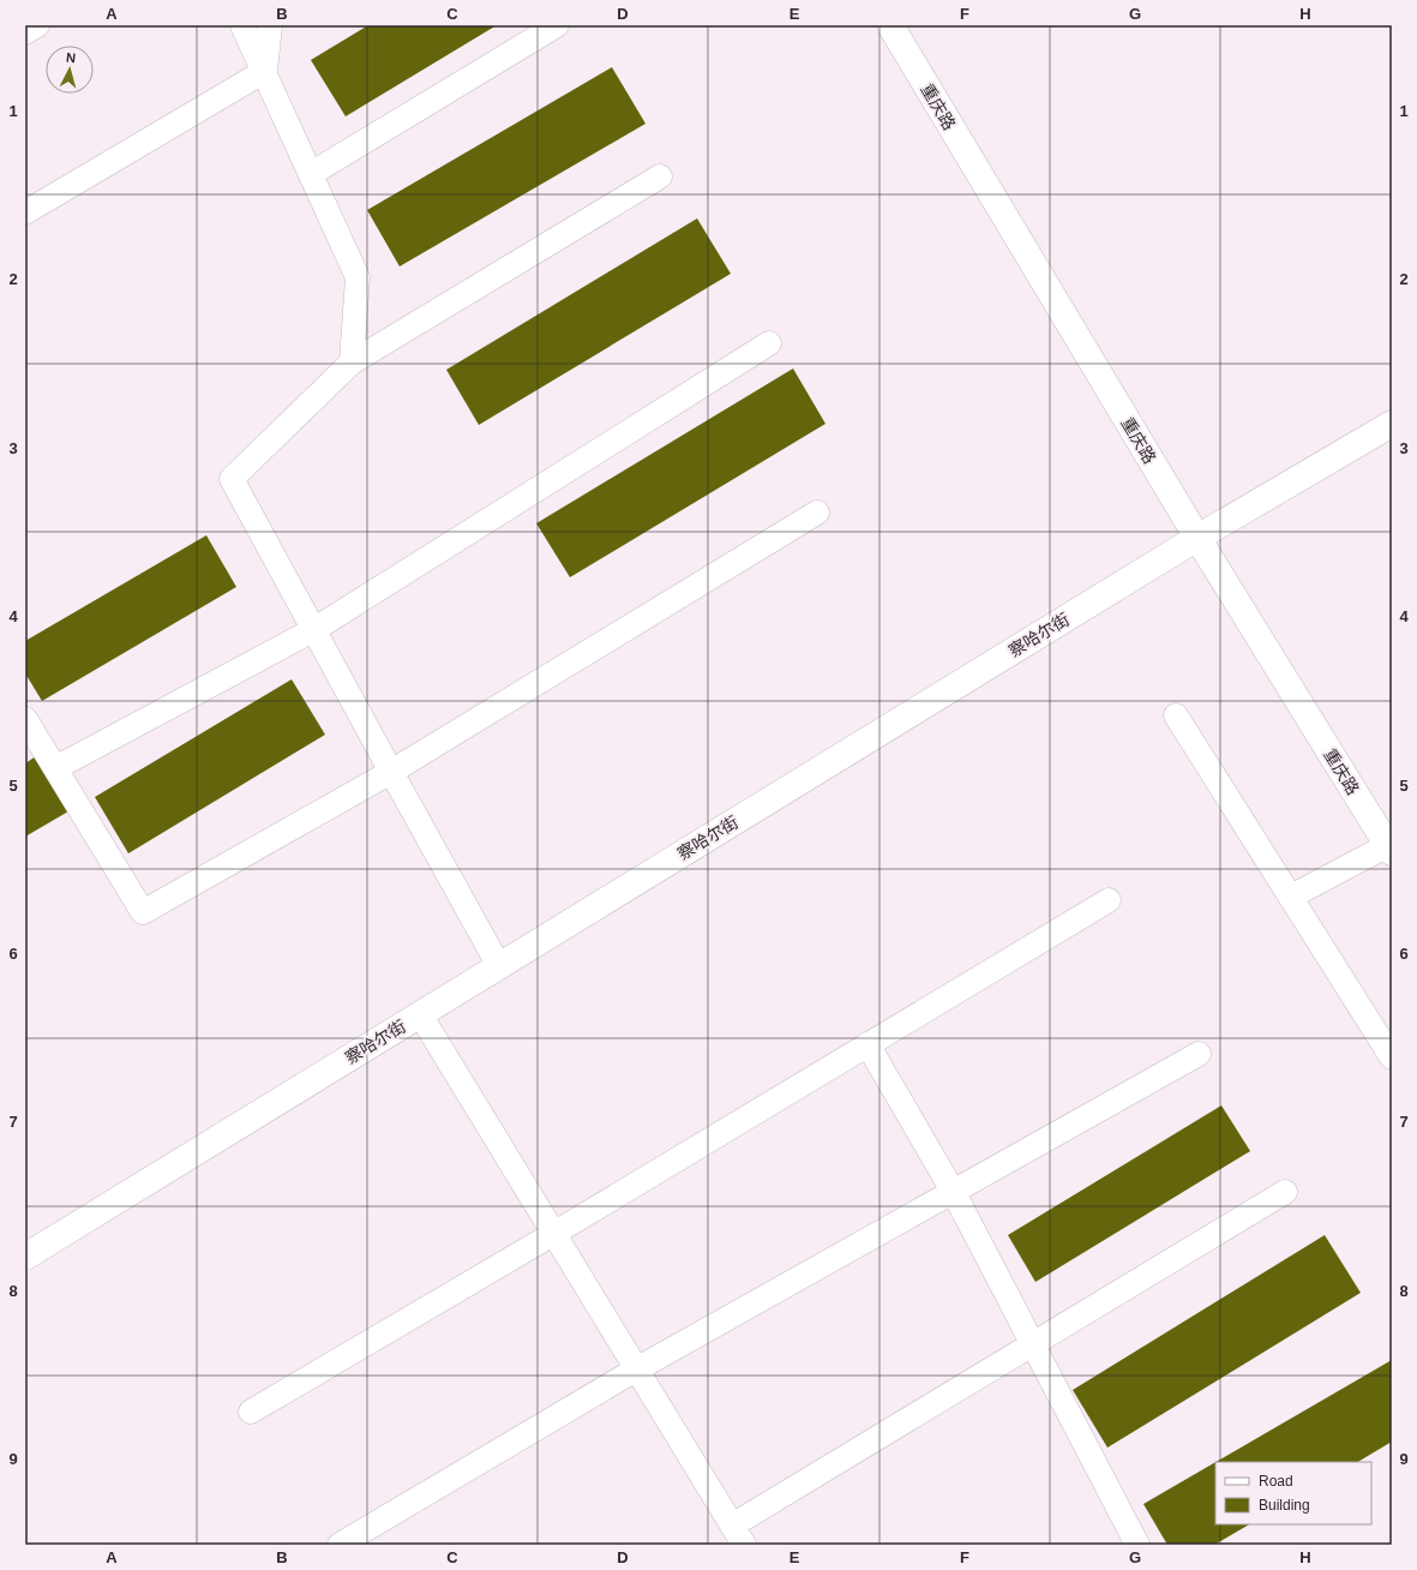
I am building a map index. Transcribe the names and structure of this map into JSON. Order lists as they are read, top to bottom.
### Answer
{
  "streets": {
    "street": ["重庆路", "察哈尔街"]
  },
  "crossings": [
    ["重庆路", "察哈尔街"]
  ],
  "legend": ["Road", "Building"],
  "north": "top",
  "grid": {
    "columns": [
      "A",
      "B",
      "C",
      "D",
      "E",
      "F",
      "G",
      "H"
    ],
    "rows": [
      "1",
      "2",
      "3",
      "4",
      "5",
      "6",
      "7",
      "8",
      "9"
    ]
  }
}
